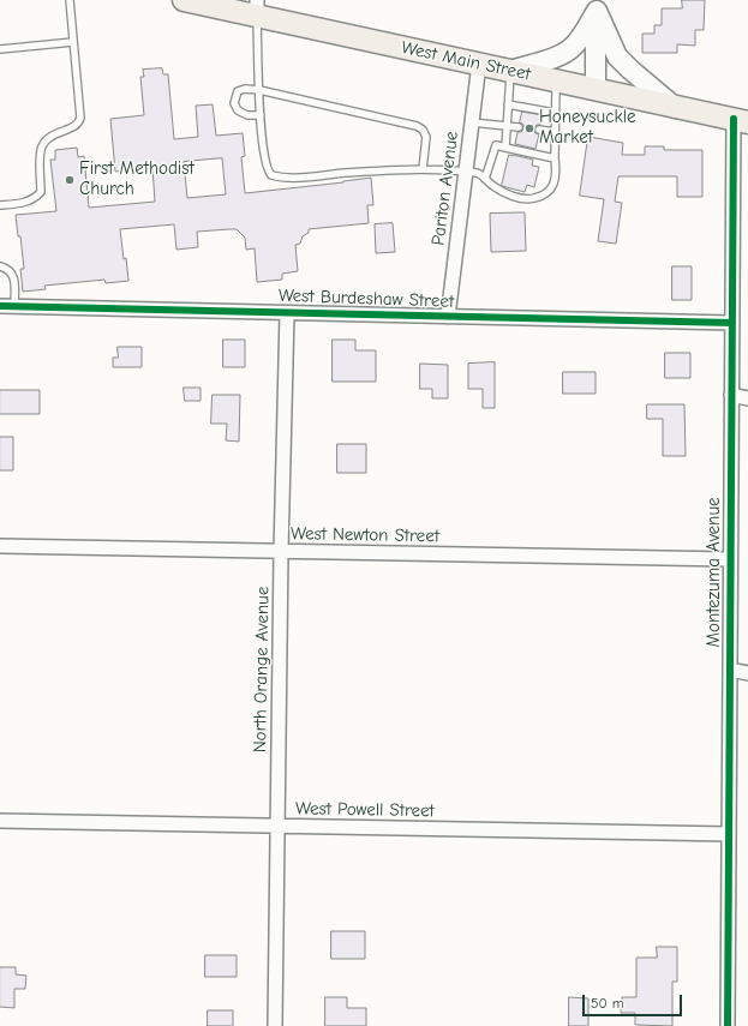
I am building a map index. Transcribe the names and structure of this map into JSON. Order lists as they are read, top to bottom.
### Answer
{
  "streets": {
    "main road": ["West Main Street"],
    "street": [
      "Pariton Avenue",
      "West Burdeshaw Street",
      "West Newton Street",
      "Montezuma Avenue",
      "North Orange Avenue",
      "West Powell Street"
    ]
  },
  "crossings": [
    ["West Main Street", "Pariton Avenue"],
    ["West Main Street", "Montezuma Avenue"],
    ["Pariton Avenue", "West Burdeshaw Street"],
    ["West Burdeshaw Street", "Montezuma Avenue"],
    ["West Burdeshaw Street", "North Orange Avenue"],
    ["West Newton Street", "Montezuma Avenue"],
    ["West Newton Street", "North Orange Avenue"],
    ["Montezuma Avenue", "West Powell Street"],
    ["North Orange Avenue", "West Powell Street"]
  ],
  "places": ["Honeysuckle Market", "First Methodist Church"],
  "scale_bar": "50 m"
}
